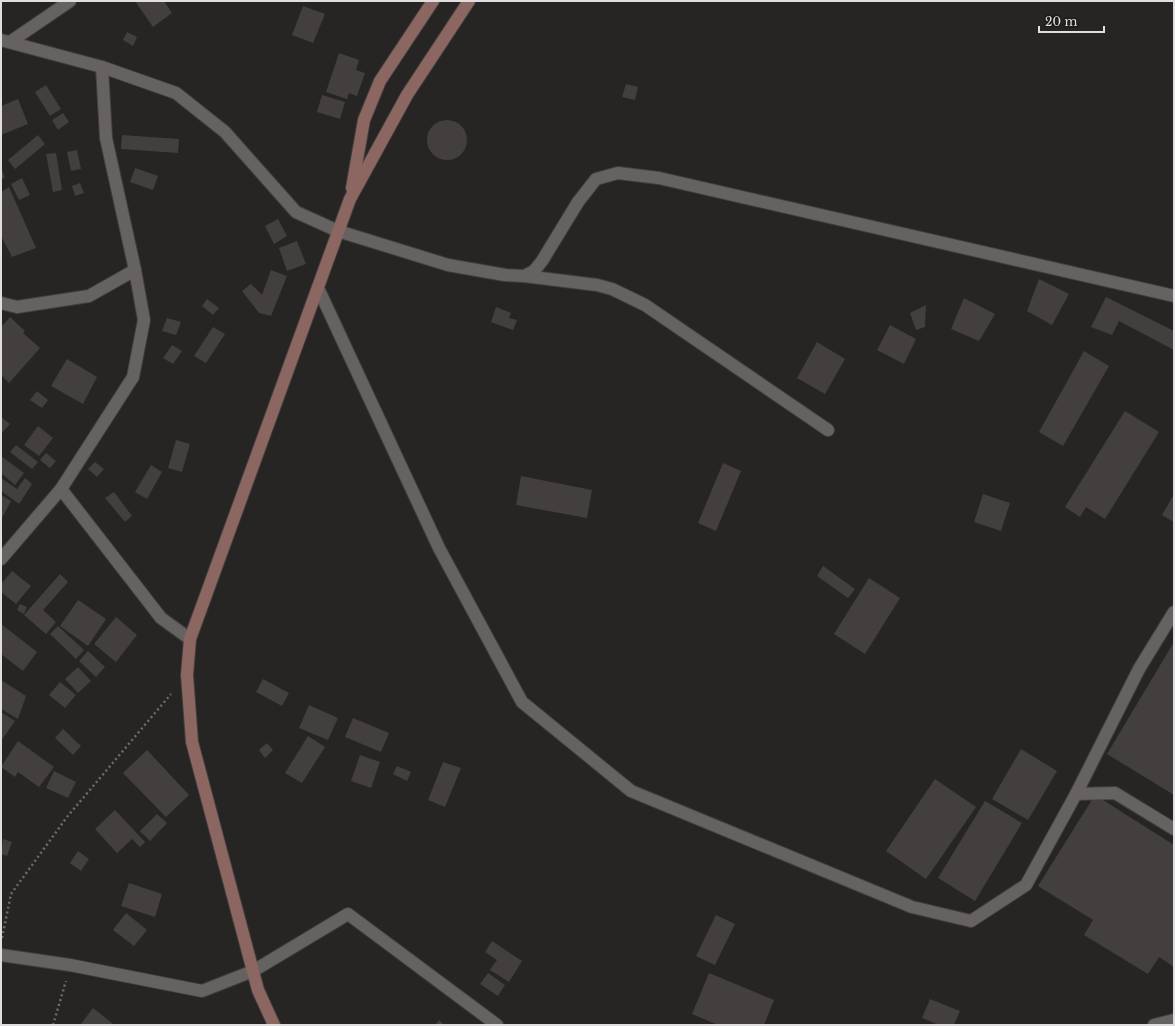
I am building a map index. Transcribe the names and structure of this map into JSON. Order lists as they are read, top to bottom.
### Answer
{
  "scale_bar": "20 m"
}
